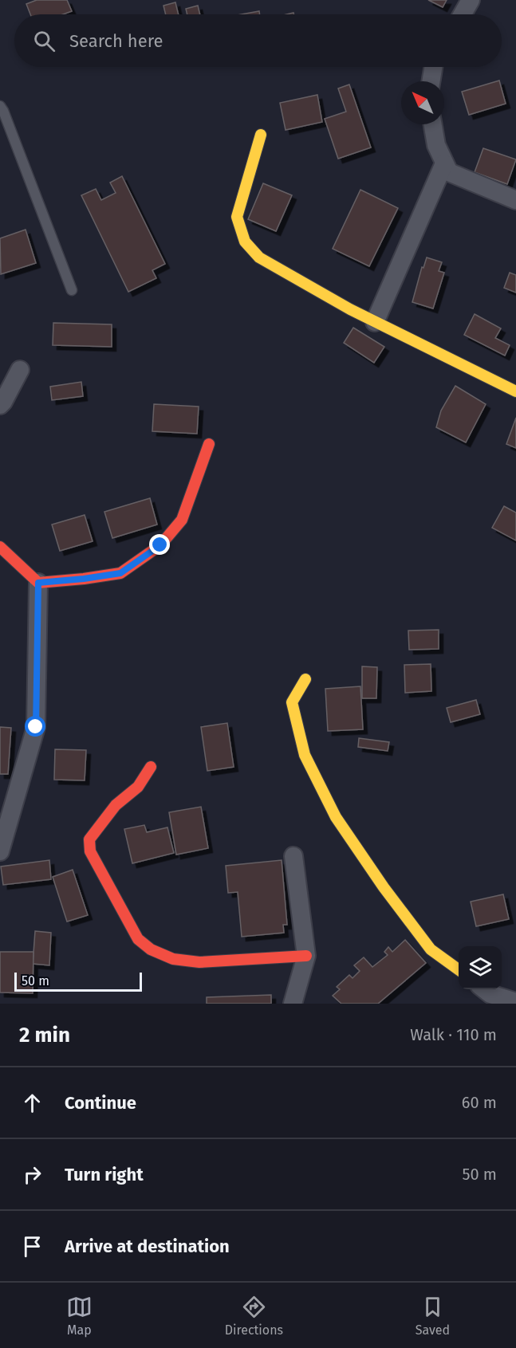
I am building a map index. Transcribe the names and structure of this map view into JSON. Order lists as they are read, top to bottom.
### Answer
{
  "scale_bar": "50 m",
  "north": "top left",
  "page": {
    "search": "Search here",
    "scale": "50 m",
    "heading": ["2 min", "Walk · 110 m"],
    "list": [
      ["Continue", "60 m"],
      ["Turn right", "50 m"],
      "Arrive at destination"
    ],
    "nav": ["Map", "Directions", "Saved"]
  }
}
